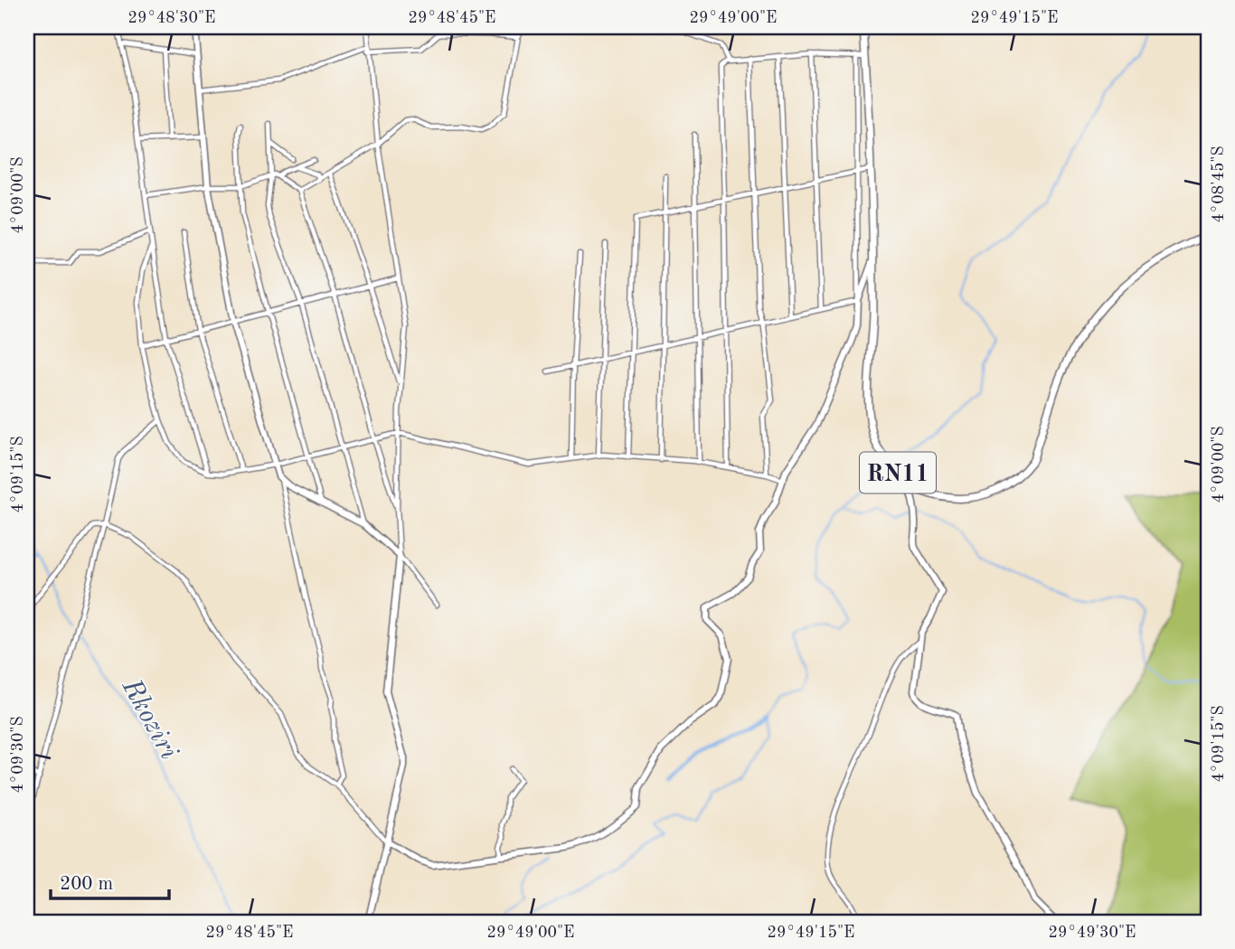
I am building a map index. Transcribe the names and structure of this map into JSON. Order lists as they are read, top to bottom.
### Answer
{
  "streets": {
    "main road": ["RN11"]
  },
  "water": ["Rkoziri"],
  "scale_bar": "200 m",
  "coordinates": [
    "29°48'30\"E",
    "29°48'45\"E",
    "29°49'00\"E",
    "29°49'15\"E",
    "4°08'45\"S",
    "4°09'00\"S",
    "4°09'15\"S",
    "4°09'30\"S",
    "29°49'30\"E"
  ]
}
